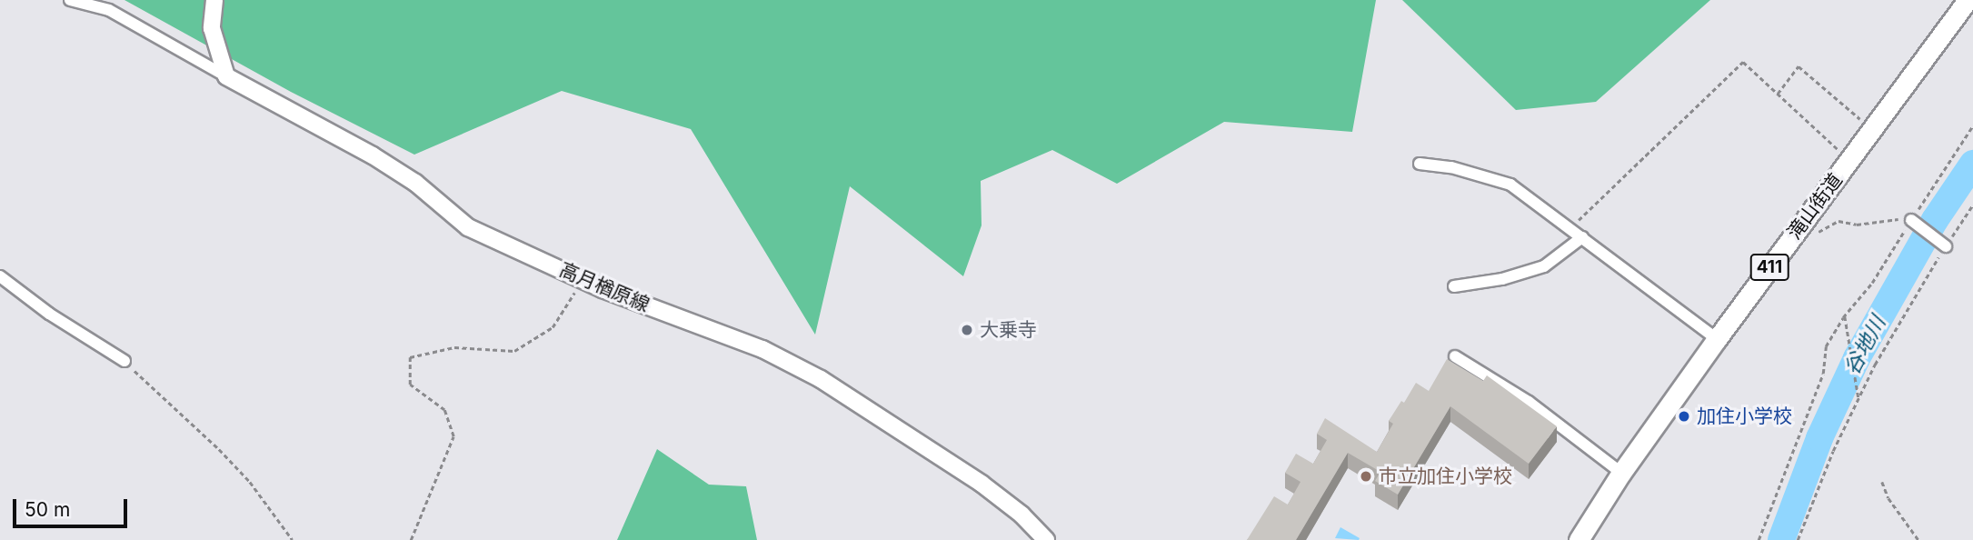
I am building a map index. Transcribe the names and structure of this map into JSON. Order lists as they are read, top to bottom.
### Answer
{
  "streets": {
    "highway": ["滝山街道", "411"],
    "main road": ["高月楢原線"]
  },
  "water": ["谷地川"],
  "places": ["大乗寺", "加住小学校", "市立加住小学校"],
  "scale_bar": "50 m"
}
